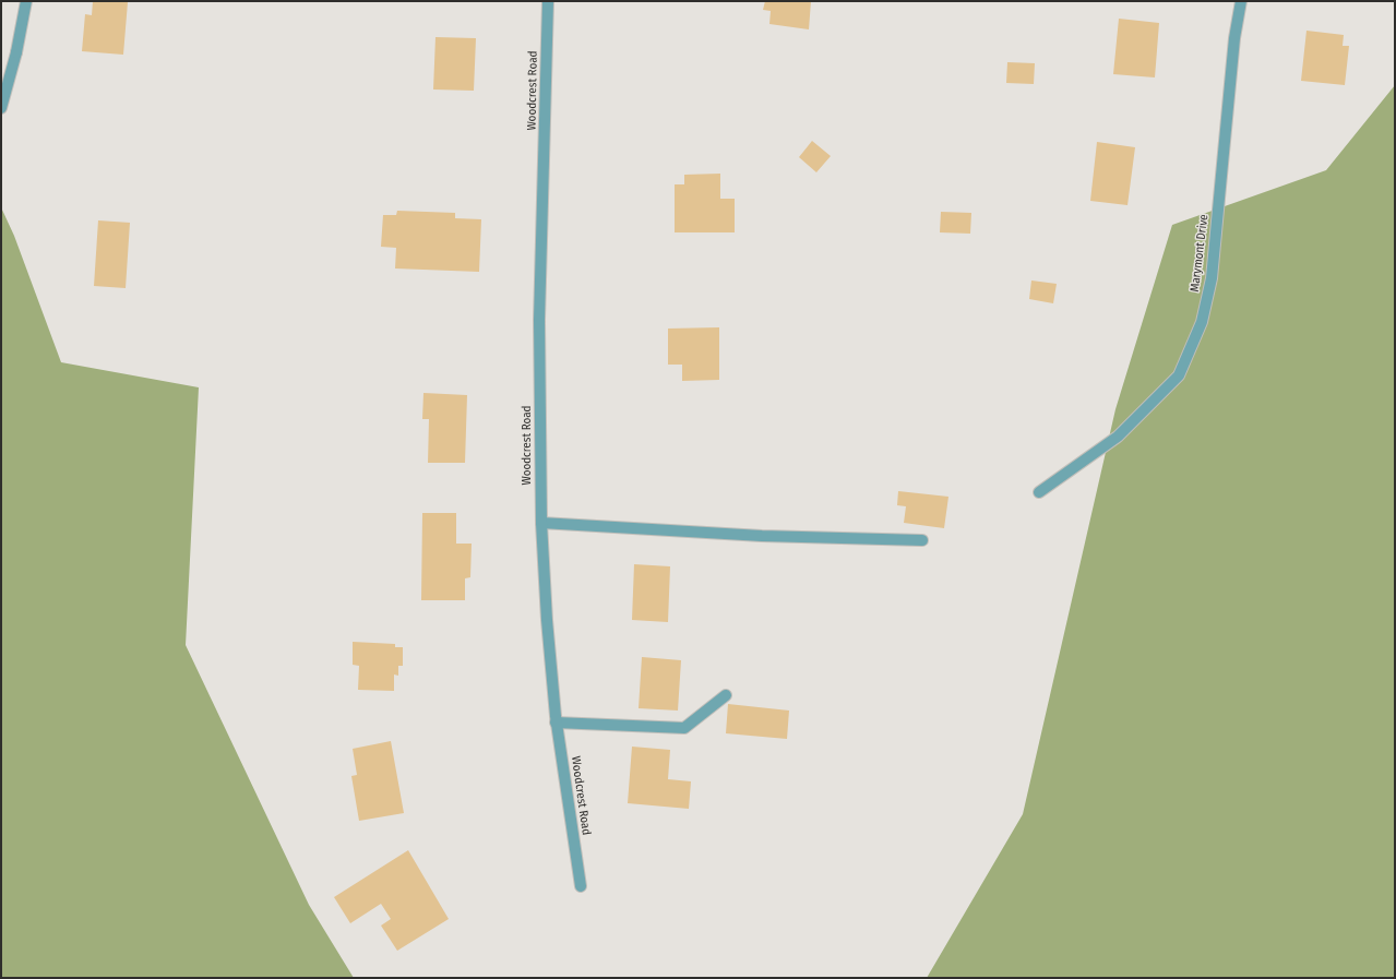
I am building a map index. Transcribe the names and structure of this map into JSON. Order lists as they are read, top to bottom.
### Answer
{
  "streets": {
    "street": ["Woodcrest Road", "Marymont Drive"]
  }
}
